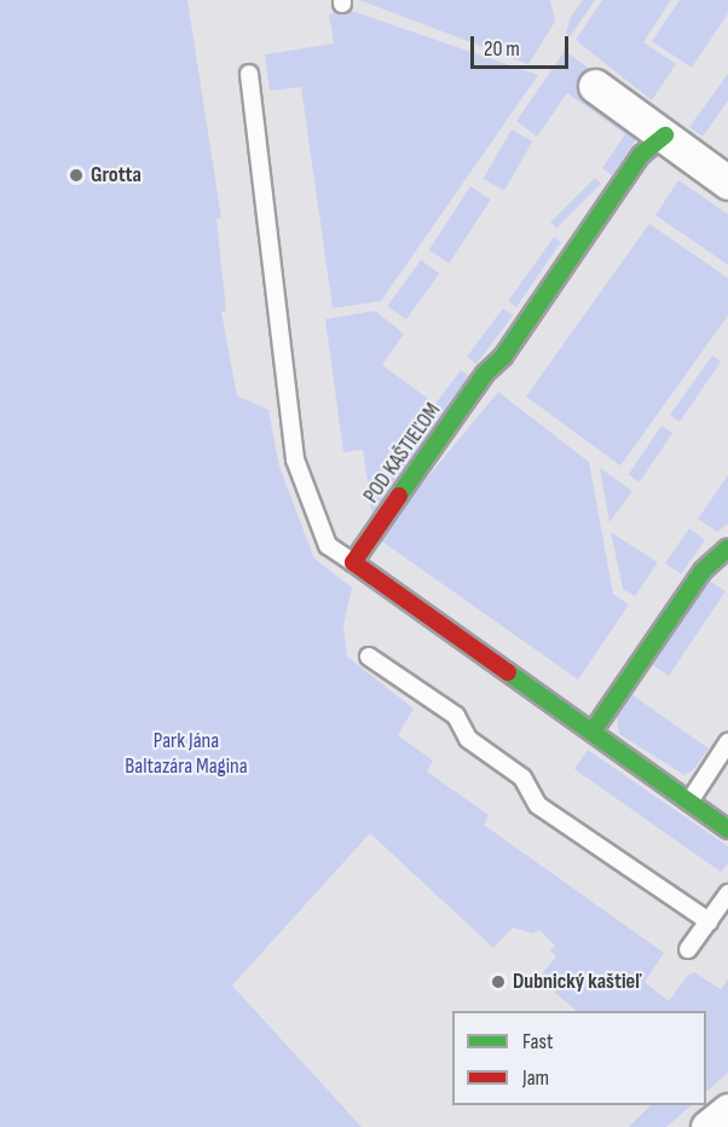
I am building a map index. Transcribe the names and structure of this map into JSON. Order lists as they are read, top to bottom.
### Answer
{
  "streets": {
    "street": ["POD KAŠTIEĽOM"]
  },
  "parks": ["Park Jána Baltazára Magina"],
  "places": ["Grotta", "Dubnický kaštieľ"],
  "legend": ["Fast", "Jam"],
  "scale_bar": "20 m"
}
